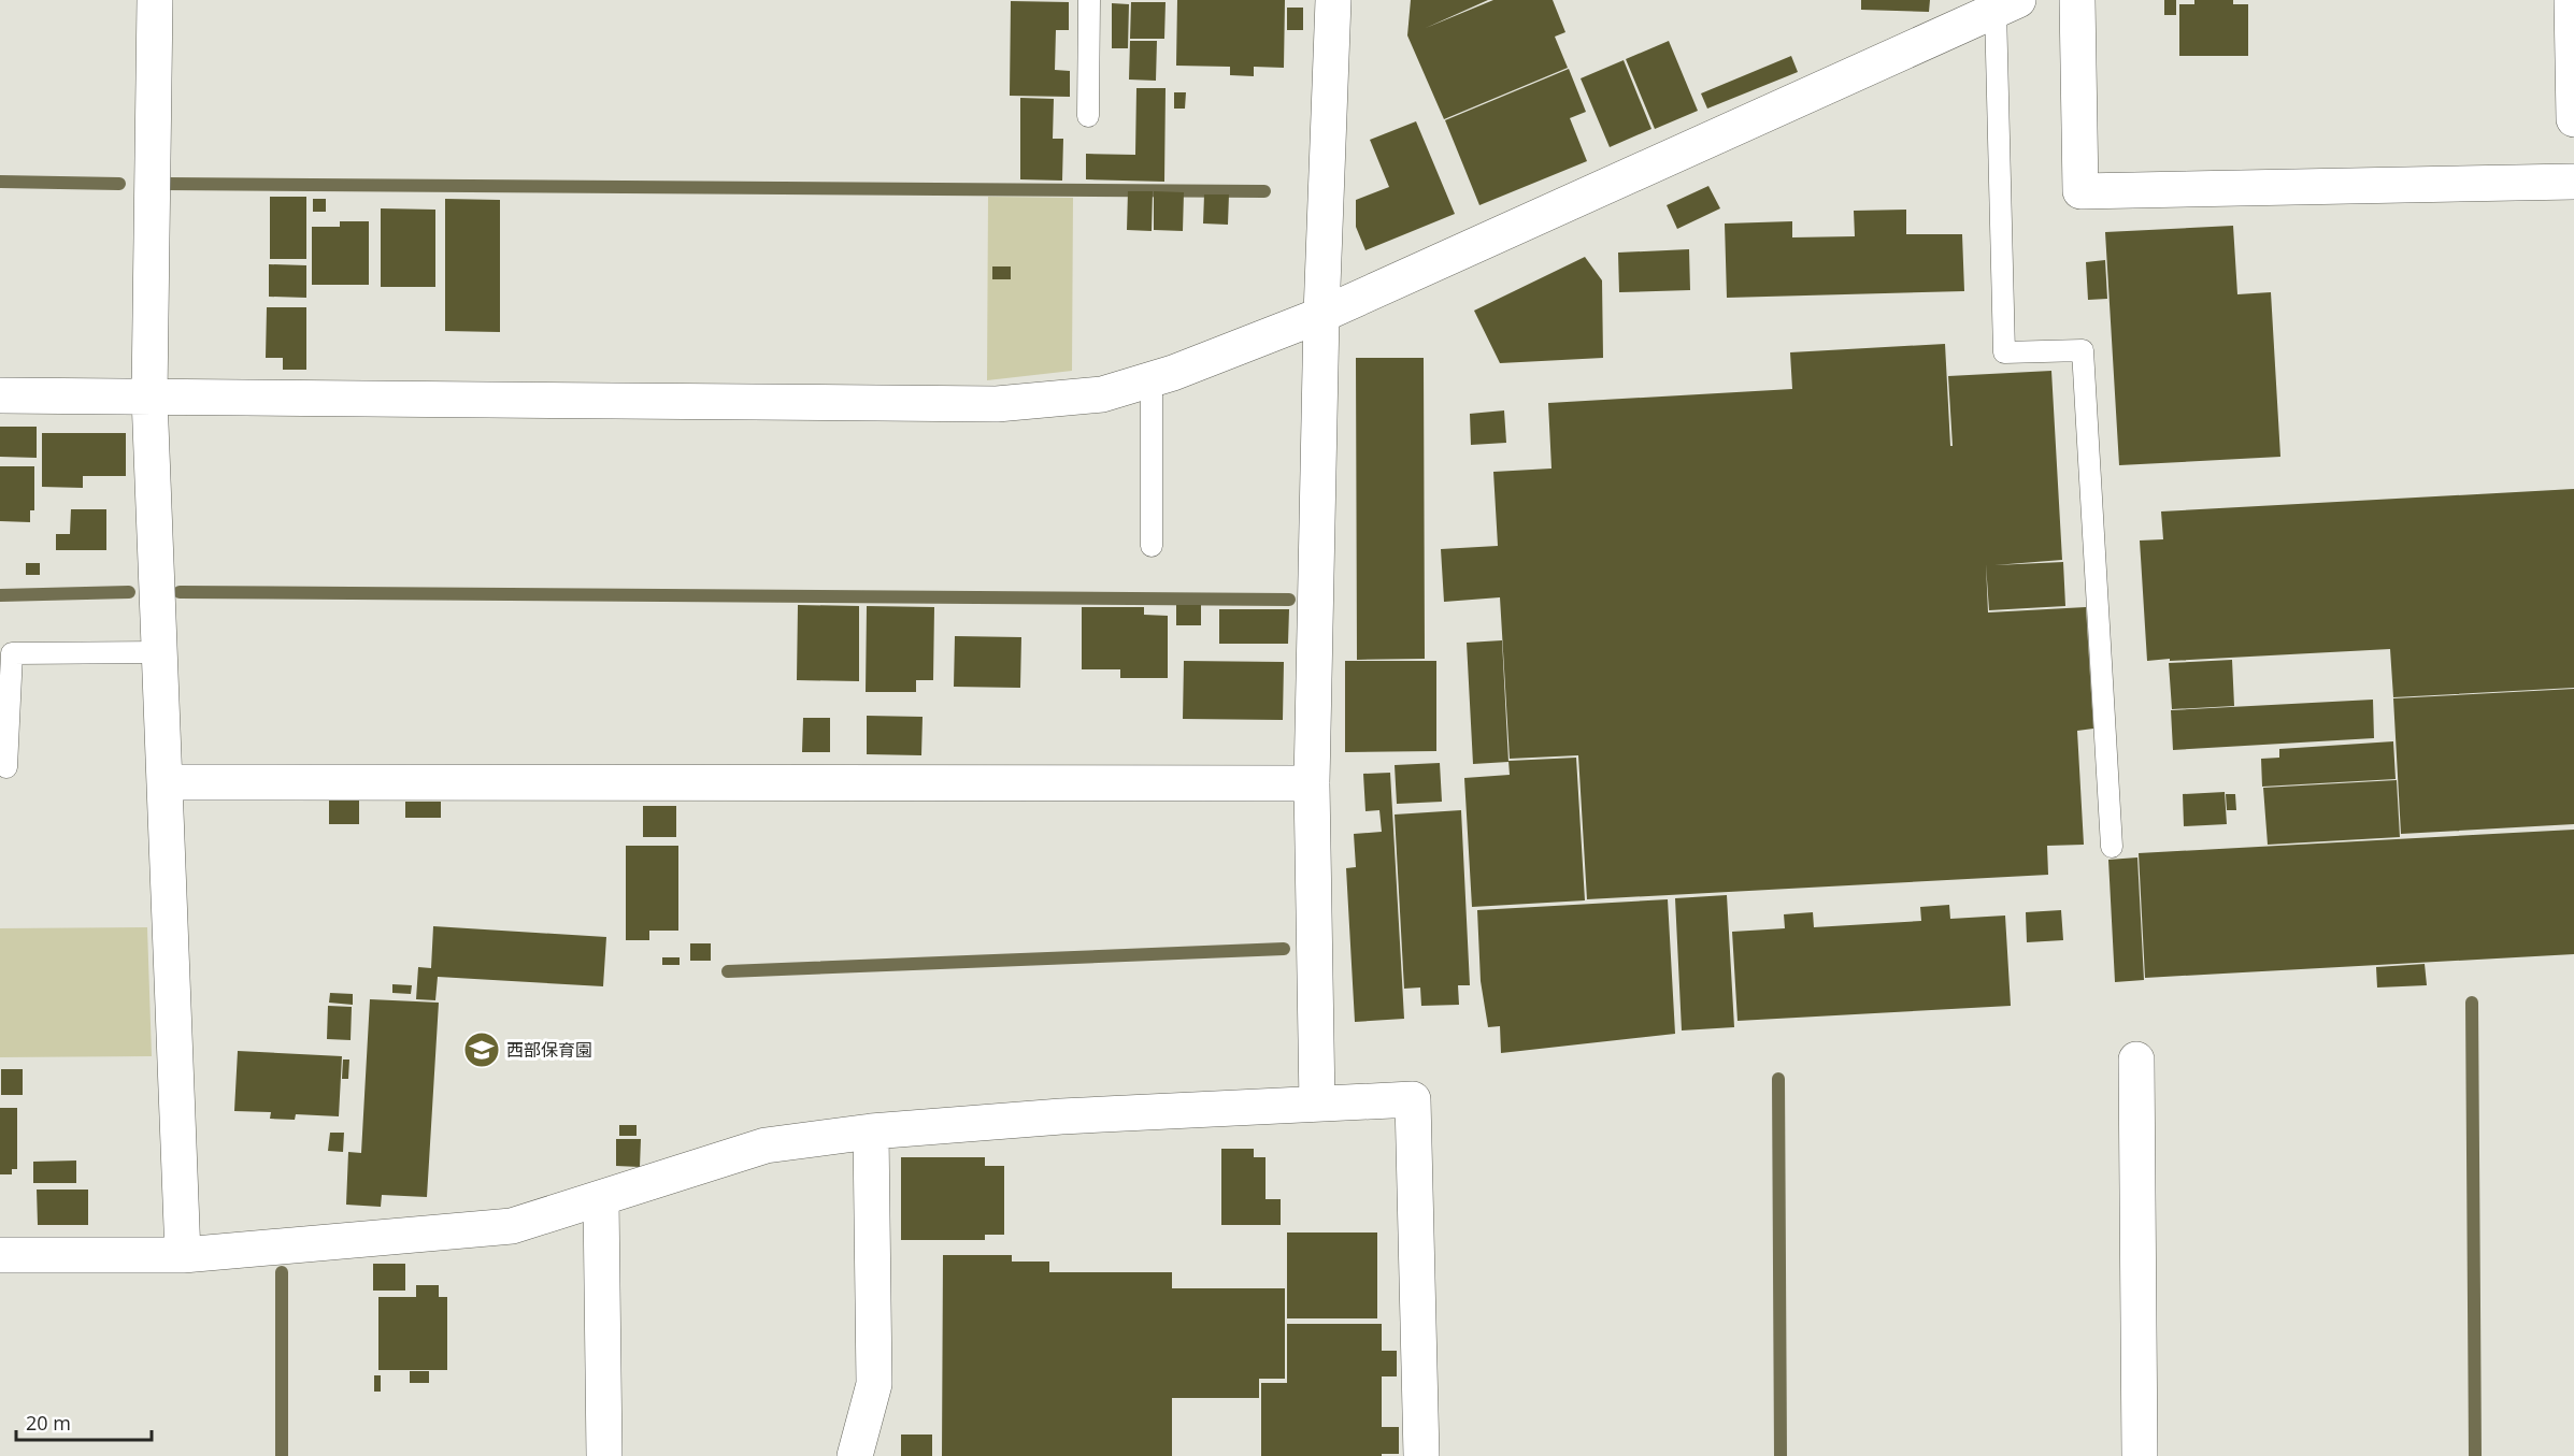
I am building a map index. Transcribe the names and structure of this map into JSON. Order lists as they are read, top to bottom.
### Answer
{
  "places": {
    "school or university": ["西部保育園"]
  },
  "scale_bar": "20 m"
}
